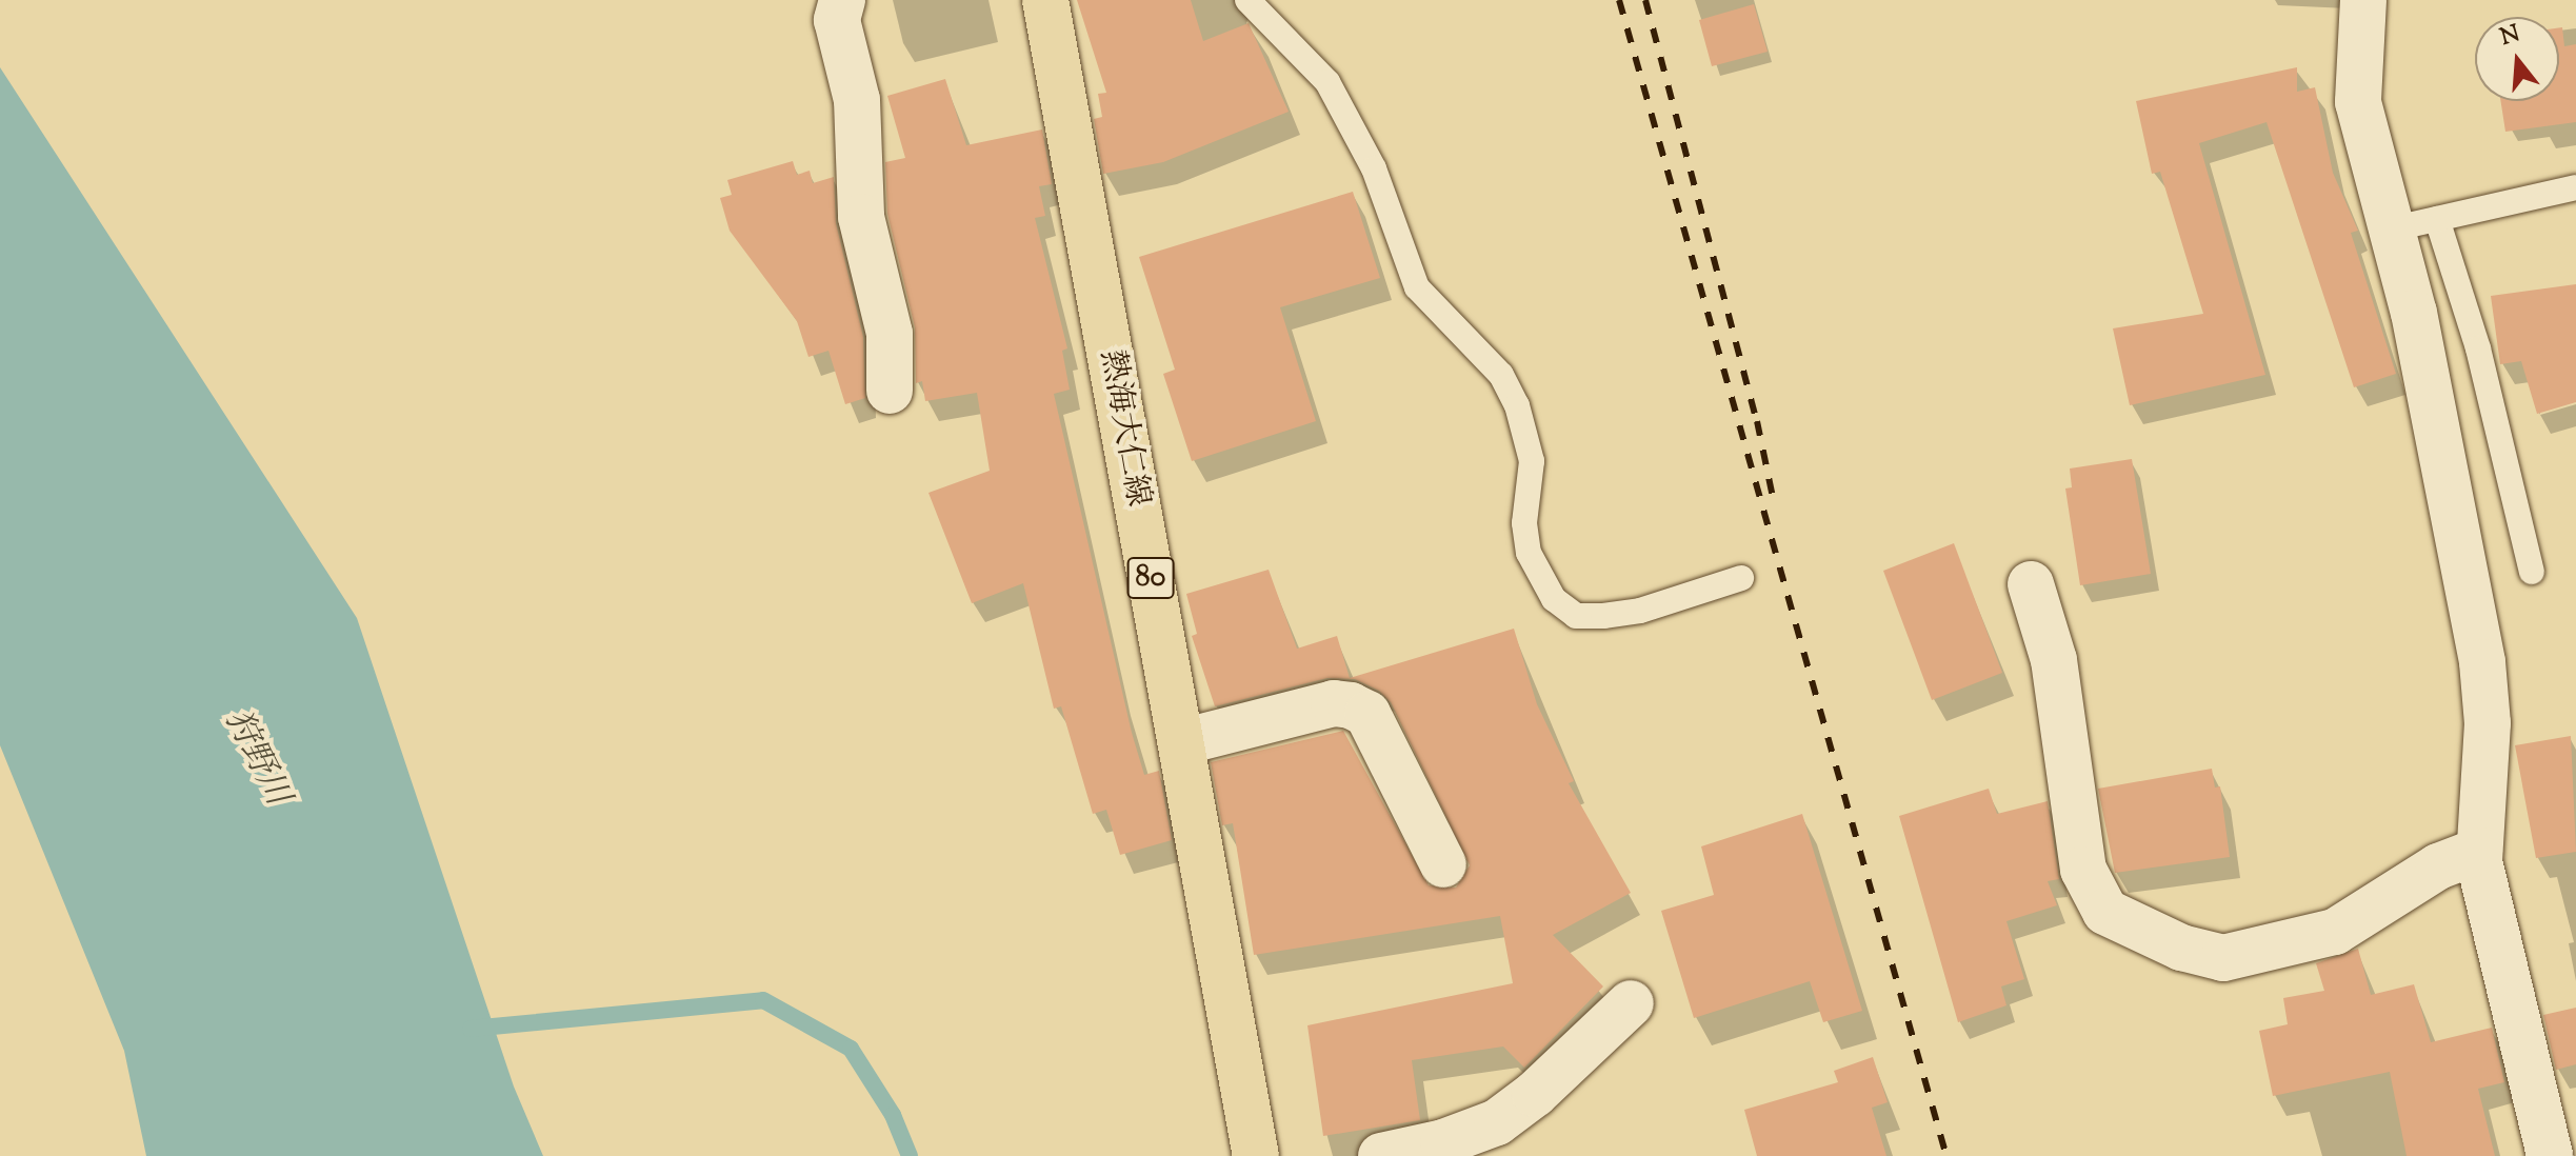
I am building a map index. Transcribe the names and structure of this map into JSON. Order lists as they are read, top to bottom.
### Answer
{
  "streets": {
    "main road": ["熱海大仁線", "80"]
  },
  "water": ["狩野川"],
  "north": "top"
}
